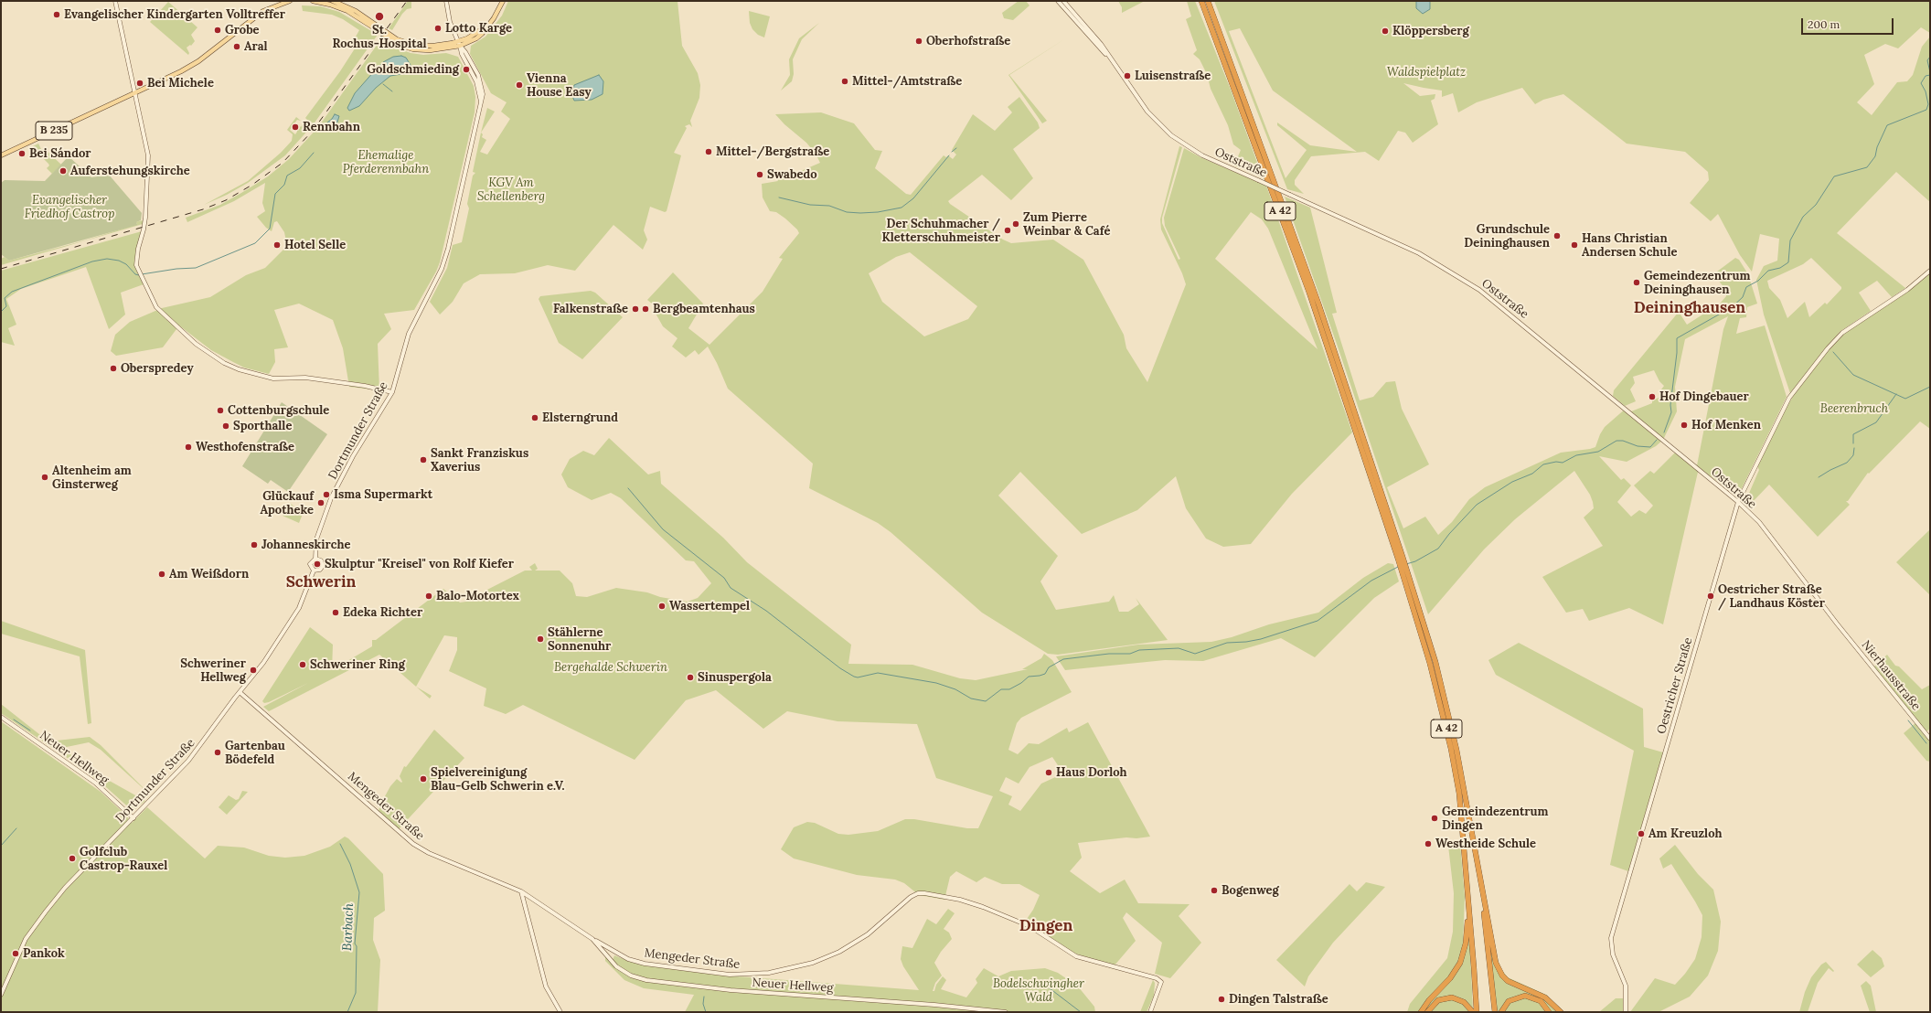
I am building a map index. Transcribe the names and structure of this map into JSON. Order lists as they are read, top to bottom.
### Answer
{
  "streets": {
    "highway": ["A 42"],
    "main road": [
      "B 235",
      "Oststraße",
      "Dortmunder Straße",
      "Nierhausstraße",
      "Oestricher Straße",
      "Neuer Hellweg",
      "Mengeder Straße"
    ]
  },
  "crossings": [
    ["Oststraße", "Nierhausstraße"],
    ["Oststraße", "Oestricher Straße"],
    ["Dortmunder Straße", "Neuer Hellweg"],
    ["Dortmunder Straße", "Mengeder Straße"],
    ["Neuer Hellweg", "Mengeder Straße"]
  ],
  "districts": ["Deininghausen", "Schwerin", "Dingen"],
  "water": ["Barbach"],
  "parks": [
    "Waldspielplatz",
    "Ehemalige Pferderennbahn",
    "KGV Am Schellenberg",
    "Evangelischer Friedhof Castrop",
    "Beerenbruch",
    "Bergehalde Schwerin",
    "Bodelschwingher Wald"
  ],
  "places": [
    "Evangelischer Kindergarten Volltreffer",
    "St. Rochus-Hospital",
    "Lotto Karge",
    "Grobe",
    "Klöppersberg",
    "Oberhofstraße",
    "Aral",
    "Goldschmieding",
    "Luisenstraße",
    "Mittel-/Amtstraße",
    "Bei Michele",
    "Vienna House Easy",
    "Rennbahn",
    "Mittel-/Bergstraße",
    "Bei Sándor",
    "Auferstehungskirche",
    "Swabedo",
    "Zum Pierre Weinbar & Café",
    "Der Schuhmacher / Kletterschuhmeister",
    "Grundschule Deininghausen",
    "Hotel Selle",
    "Hans Christian Andersen Schule",
    "Gemeindezentrum Deininghausen",
    "Falkenstraße",
    "Bergbeamtenhaus",
    "Oberspredey",
    "Hof Dingebauer",
    "Cottenburgschule",
    "Elsterngrund",
    "Hof Menken",
    "Sporthalle",
    "Westhofenstraße",
    "Sankt Franziskus Xaverius",
    "Altenheim am Ginsterweg",
    "Isma Supermarkt",
    "Glückauf Apotheke",
    "Johanneskirche",
    "Skulptur \"Kreisel\" von Rolf Kiefer",
    "Am Weißdorn",
    "Balo-Motortex",
    "Oestricher Straße / Landhaus Köster",
    "Wassertempel",
    "Edeka Richter",
    "Stählerne Sonnenuhr",
    "Schweriner Ring",
    "Schweriner Hellweg",
    "Sinuspergola",
    "Gartenbau Bödefeld",
    "Haus Dorloh",
    "Spielvereinigung Blau-Gelb Schwerin e.V.",
    "Gemeindezentrum Dingen",
    "Am Kreuzloh",
    "Westheide Schule",
    "Golfclub Castrop-Rauxel",
    "Bogenweg",
    "Pankok",
    "Dingen Talstraße"
  ],
  "scale_bar": "200 m"
}
